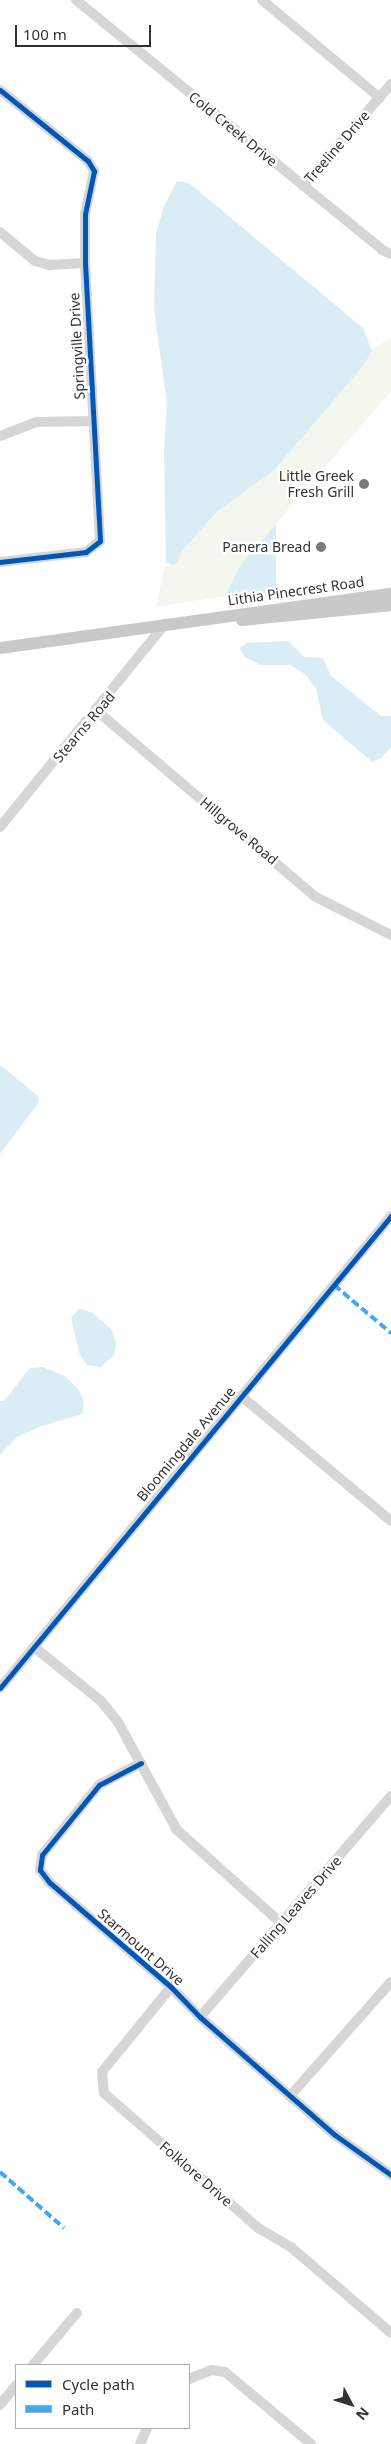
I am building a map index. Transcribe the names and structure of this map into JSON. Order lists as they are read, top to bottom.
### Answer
{
  "streets": {
    "main road": ["Lithia Pinecrest Road"],
    "street": [
      "Cold Creek Drive",
      "Treeline Drive",
      "Springville Drive",
      "Stearns Road",
      "Hillgrove Road",
      "Bloomingdale Avenue",
      "Falling Leaves Drive",
      "Starmount Drive",
      "Folklore Drive"
    ]
  },
  "crossings": [
    ["Cold Creek Drive", "Treeline Drive"],
    ["Lithia Pinecrest Road", "Stearns Road"],
    ["Stearns Road", "Hillgrove Road"],
    ["Falling Leaves Drive", "Starmount Drive"],
    ["Starmount Drive", "Folklore Drive"]
  ],
  "places": ["Little Greek Fresh Grill", "Panera Bread"],
  "legend": ["Cycle path", "Path"],
  "scale_bar": "100 m",
  "north": "bottom right"
}
